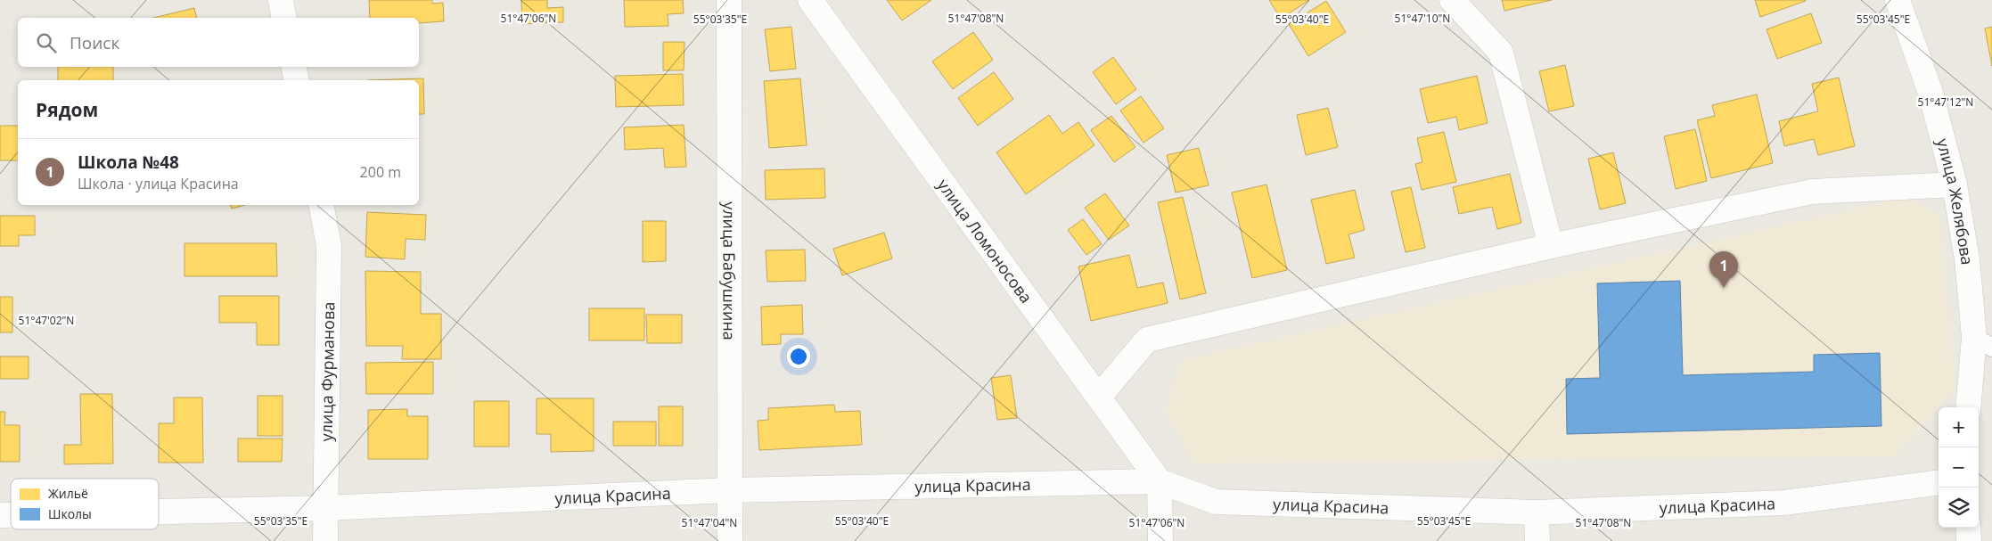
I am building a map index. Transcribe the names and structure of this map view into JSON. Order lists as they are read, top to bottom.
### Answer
{
  "streets": {
    "street": [
      "улица Желябова",
      "улица Ломоносова",
      "улица Бабушкина",
      "улица Фурманова",
      "улица Красина"
    ]
  },
  "crossings": [
    ["улица Ломоносова", "улица Красина"],
    ["улица Бабушкина", "улица Красина"],
    ["улица Фурманова", "улица Красина"]
  ],
  "legend": ["Жильё", "Школы"],
  "page": {
    "search": "Поиск",
    "heading": "Рядом",
    "list": [
      {
        "mark": "1",
        "name": "Школа №48",
        "note": "Школа · улица Красина",
        "value": "200 m"
      }
    ],
    "pins": "1",
    "map_buttons": ["+", "−"]
  },
  "coordinates": [
    "51°47'06\"N",
    "51°47'08\"N",
    "51°47'10\"N",
    "55°03'35\"E",
    "55°03'40\"E",
    "55°03'45\"E",
    "51°47'12\"N",
    "51°47'02\"N",
    "51°47'04\"N"
  ]
}
